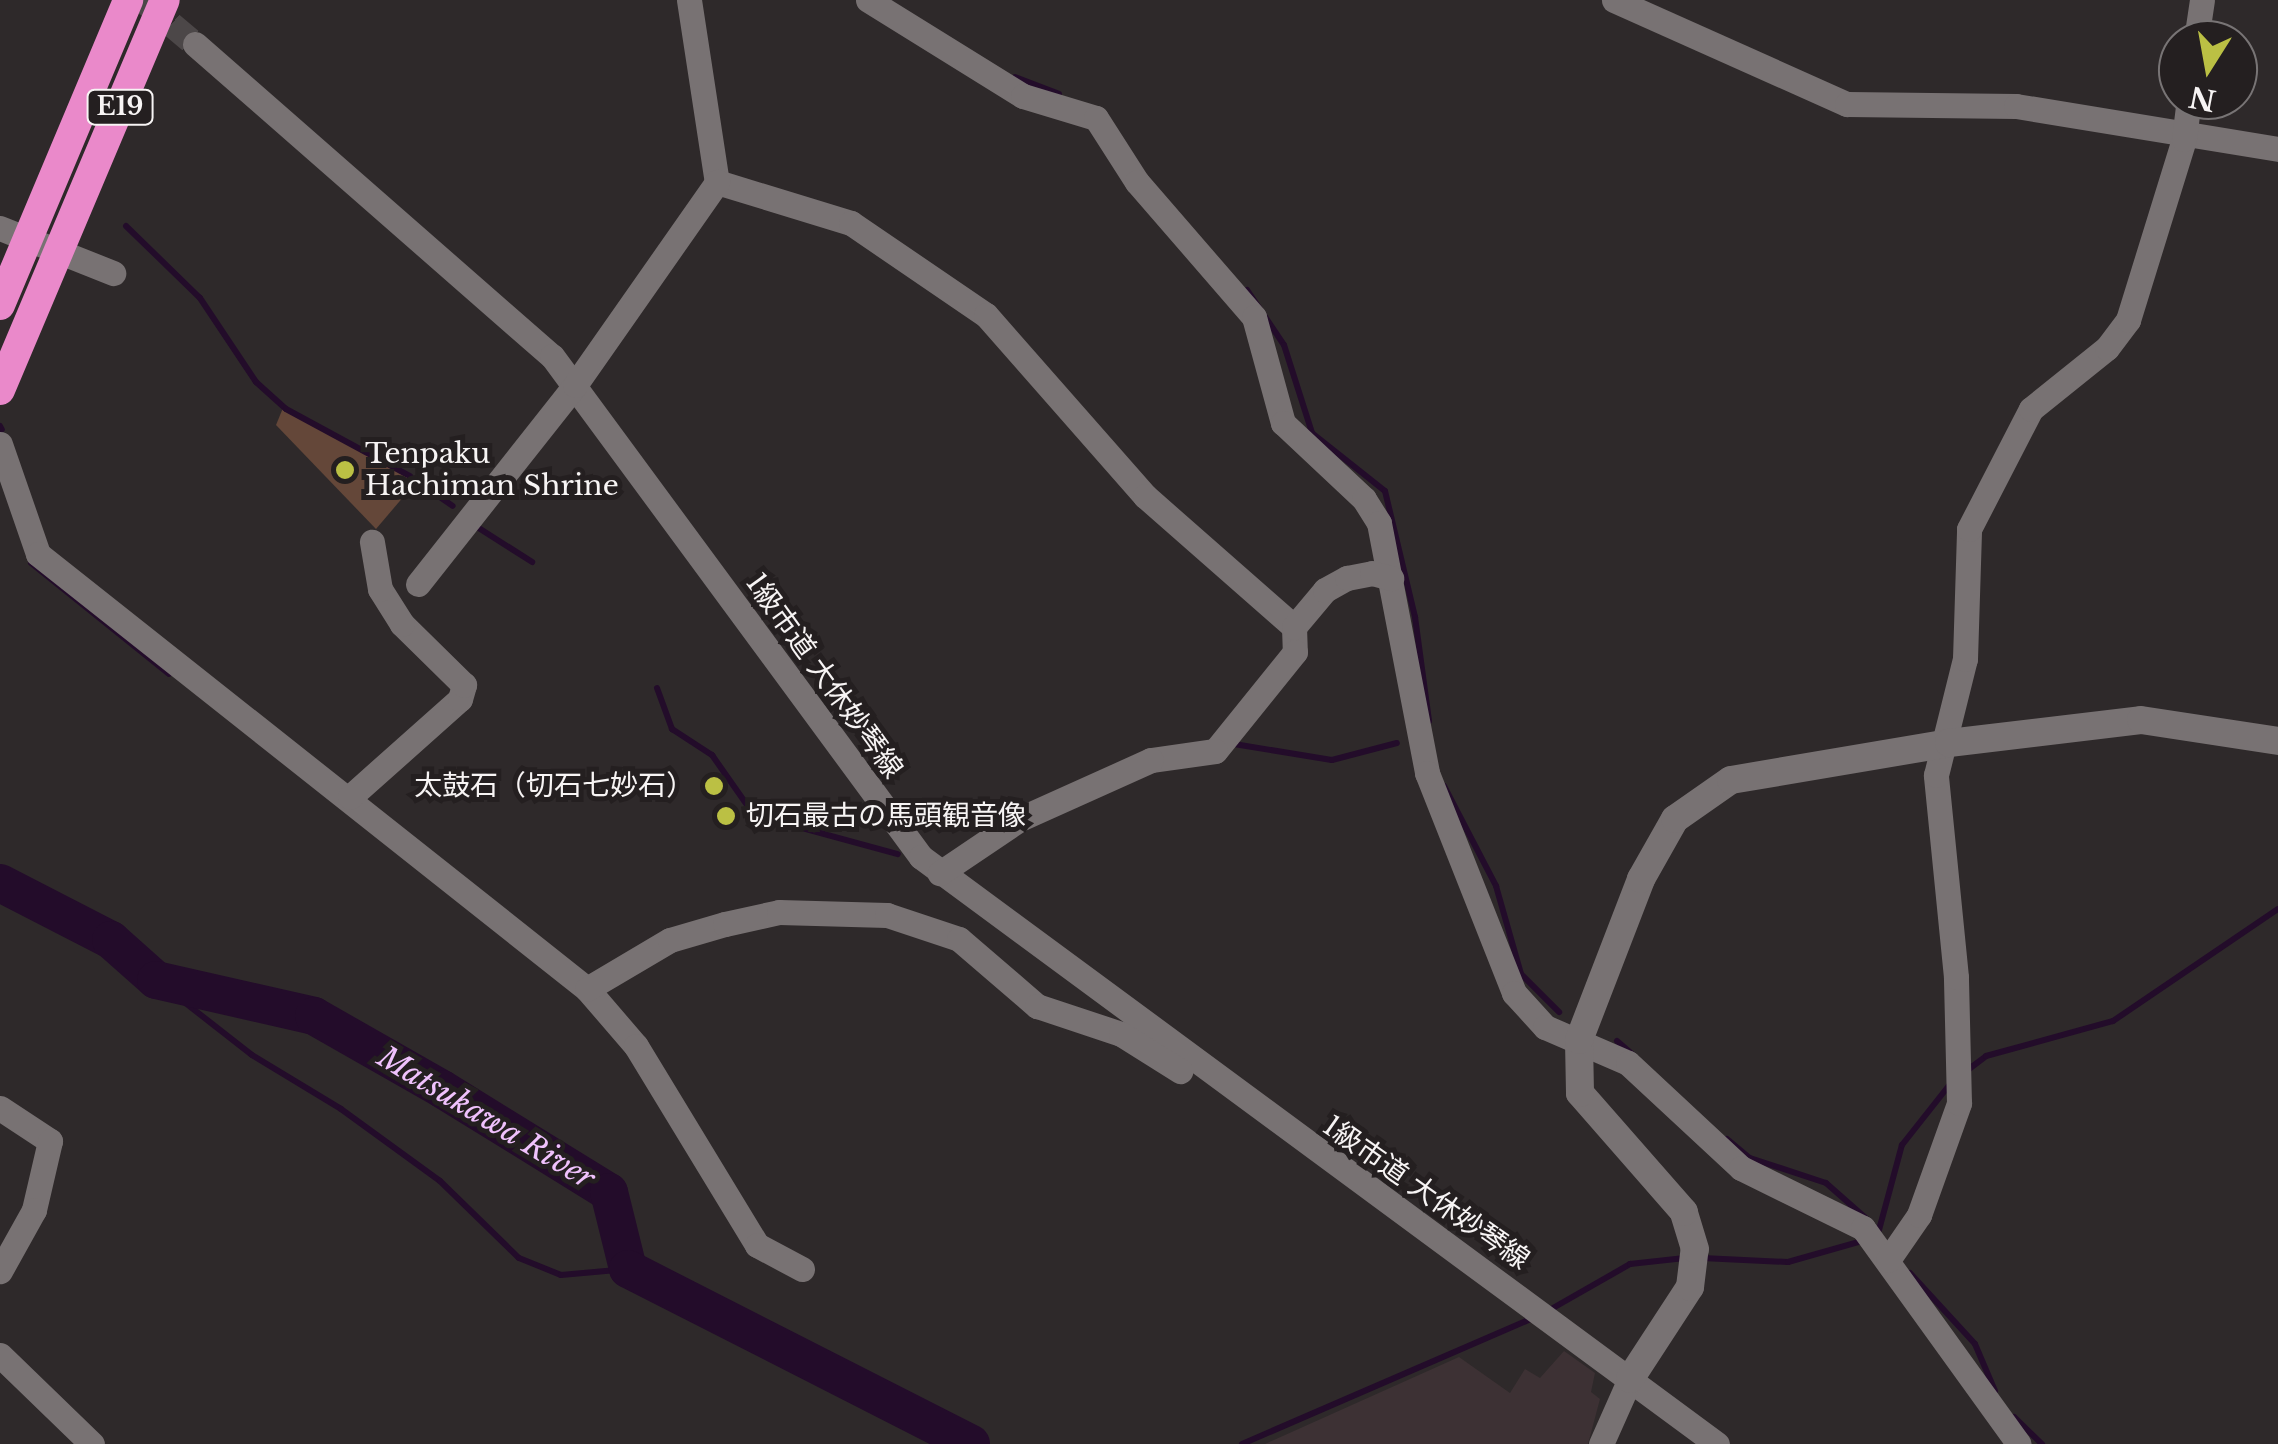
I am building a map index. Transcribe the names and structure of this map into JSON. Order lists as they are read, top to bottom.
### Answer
{
  "streets": {
    "highway": ["E19"],
    "street": ["1級市道 大休妙琴線"]
  },
  "water": ["Matsukawa River"],
  "places": ["Tenpaku Hachiman Shrine", "太鼓石（切石七妙石）", "切石最古の馬頭観音像"],
  "north": "bottom"
}
